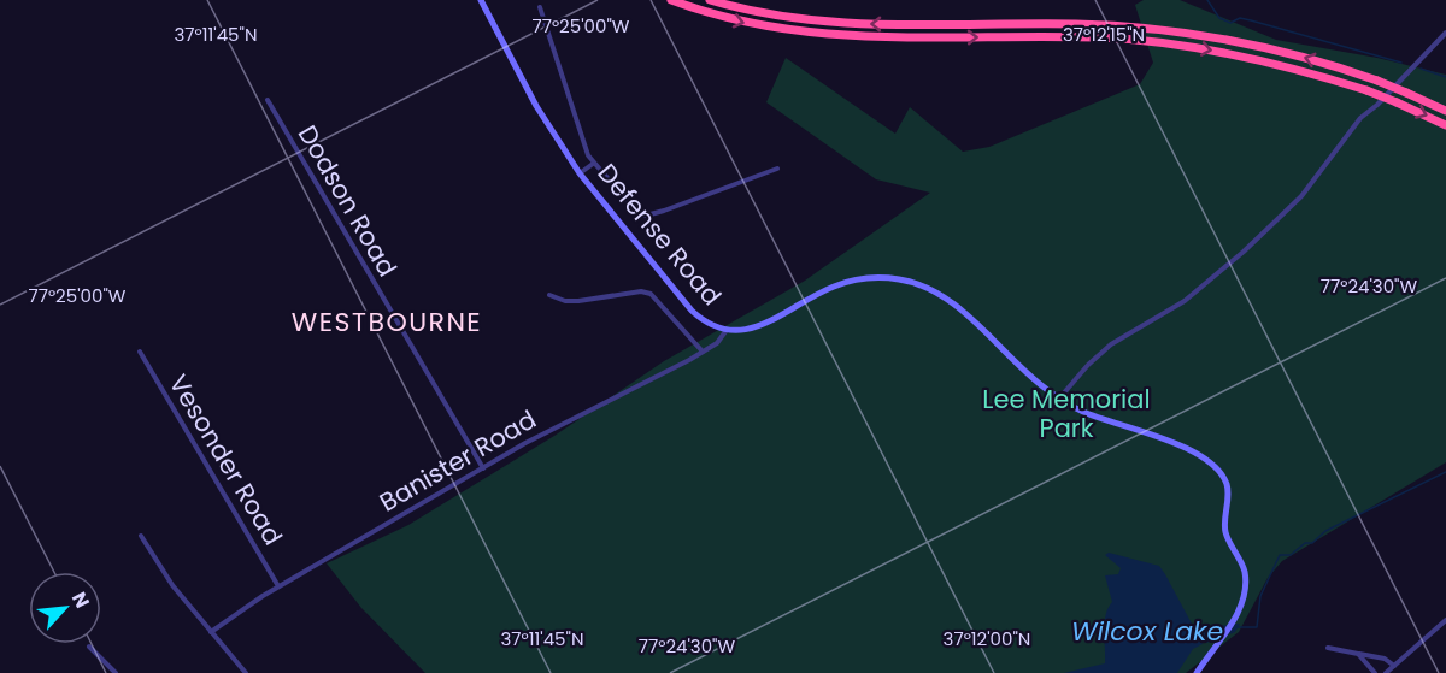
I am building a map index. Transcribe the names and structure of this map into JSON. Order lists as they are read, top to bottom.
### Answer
{
  "streets": {
    "street": [
      "Dodson Road",
      "Defense Road",
      "Vesonder Road",
      "Banister Road"
    ]
  },
  "crossings": [
    ["Dodson Road", "Banister Road"],
    ["Defense Road", "Banister Road"],
    ["Vesonder Road", "Banister Road"]
  ],
  "districts": ["WESTBOURNE"],
  "water": ["Wilcox Lake"],
  "parks": ["Lee Memorial Park"],
  "north": "top right",
  "coordinates": [
    "77°25'00\"W",
    "37°11'45\"N",
    "37°12'15\"N",
    "77°24'30\"W",
    "37°12'00\"N"
  ]
}
